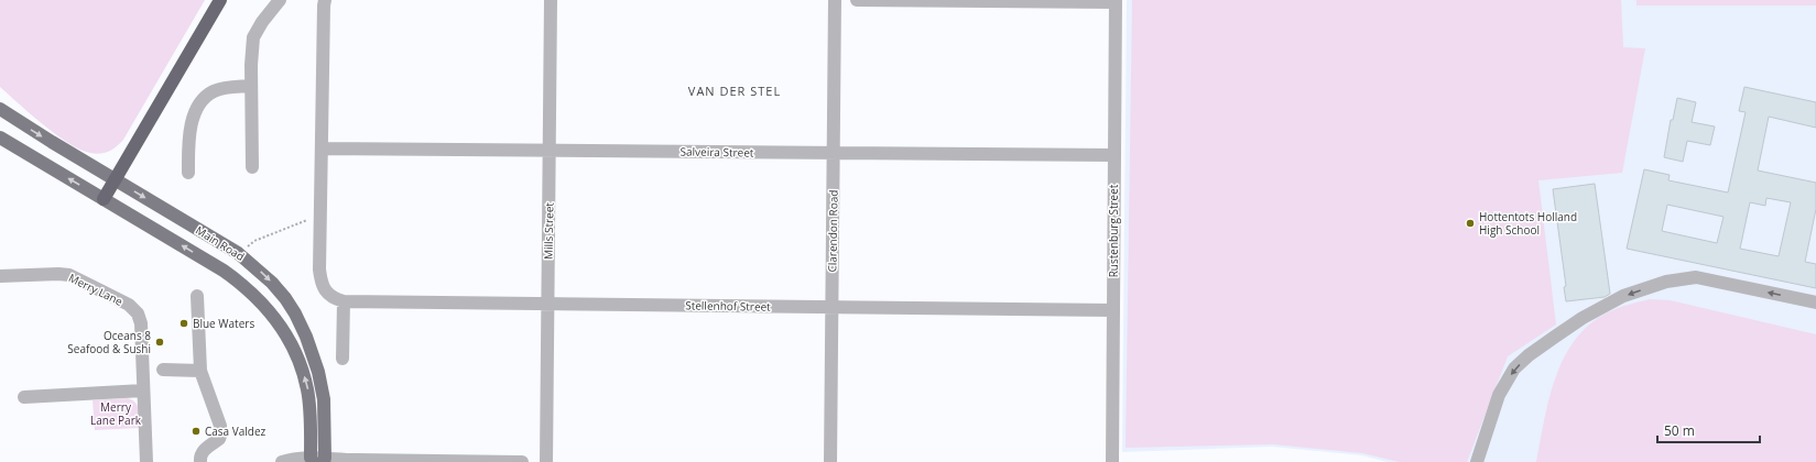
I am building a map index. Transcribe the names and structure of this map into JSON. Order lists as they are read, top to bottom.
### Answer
{
  "streets": {
    "main road": ["Main Road"],
    "street": [
      "Salveira Street",
      "Mills Street",
      "Clarendon Road",
      "Rustenburg Street",
      "Merry Lane",
      "Stellenhof Street"
    ]
  },
  "crossings": [
    ["Salveira Street", "Mills Street"],
    ["Salveira Street", "Clarendon Road"],
    ["Salveira Street", "Rustenburg Street"],
    ["Mills Street", "Stellenhof Street"],
    ["Clarendon Road", "Stellenhof Street"],
    ["Rustenburg Street", "Stellenhof Street"]
  ],
  "districts": ["VAN DER STEL"],
  "parks": ["Merry Lane Park"],
  "places": [
    "Hottentots Holland High School",
    "Blue Waters",
    "Oceans 8 Seafood & Sushi",
    "Casa Valdez"
  ],
  "scale_bar": "50 m"
}
